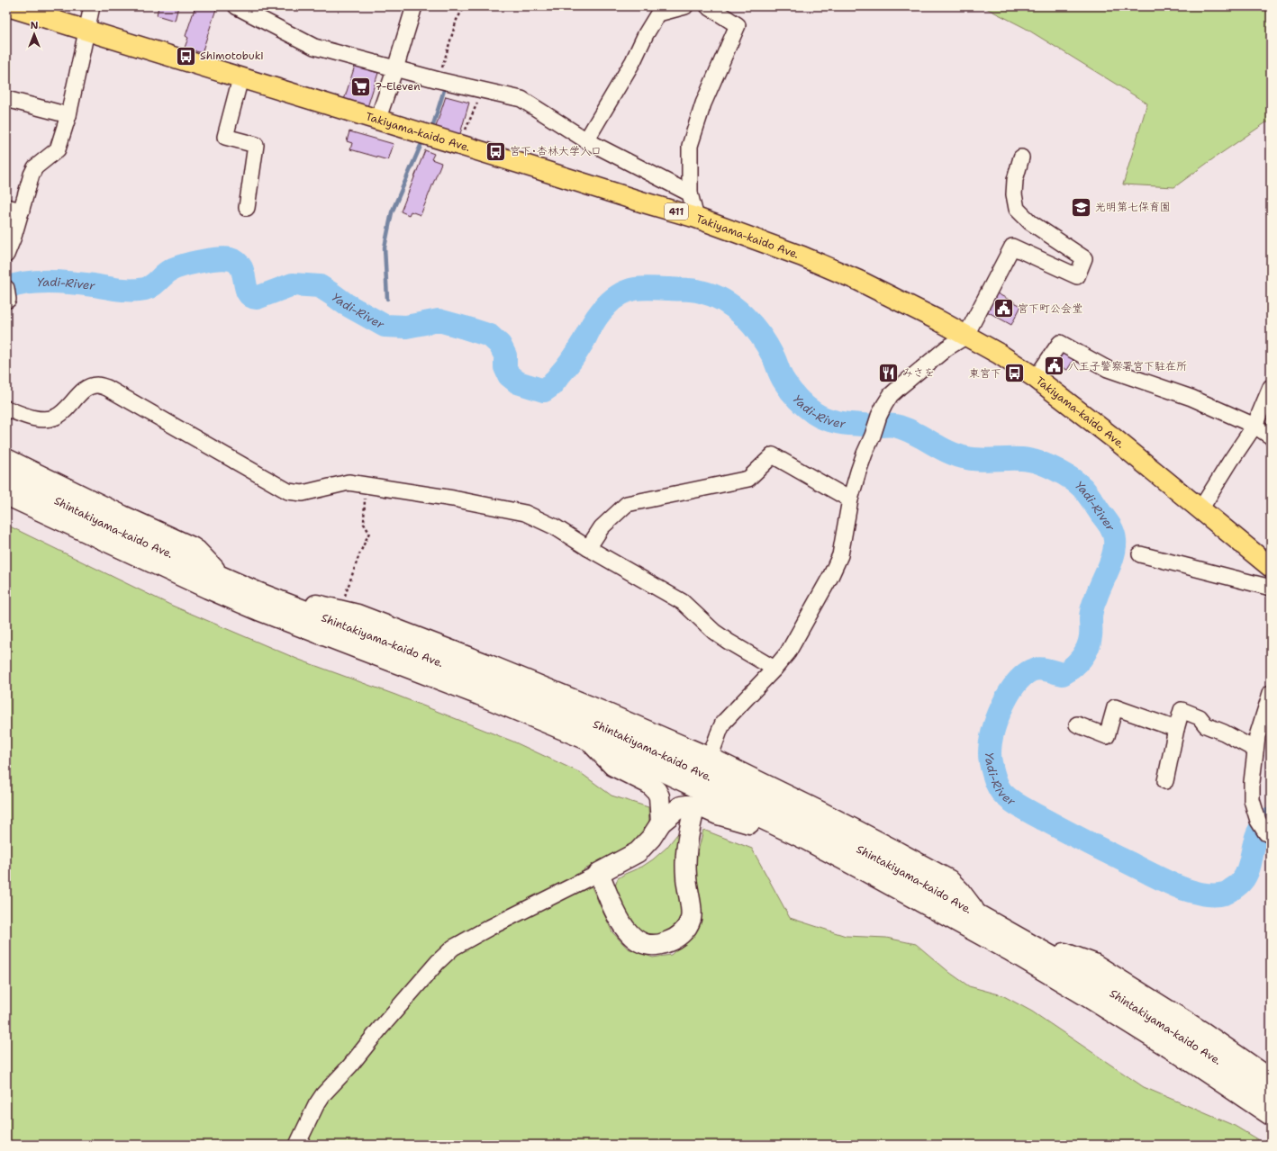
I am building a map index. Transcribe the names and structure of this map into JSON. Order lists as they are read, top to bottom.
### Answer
{
  "streets": {
    "highway": ["Takiyama-kaido Ave.", "411"],
    "main road": ["Shintakiyama-kaido Ave."]
  },
  "water": ["Yadi-River"],
  "places": {
    "bus stop": ["Shimotobuki", "宮下･杏林大学入口", "東宮下"],
    "supermarket": ["7-Eleven"],
    "school or university": ["光明第七保育園"],
    "public building": ["宮下町公会堂", "八王子警察署宮下駐在所"],
    "restaurant": ["みさを"]
  },
  "north": "top"
}
